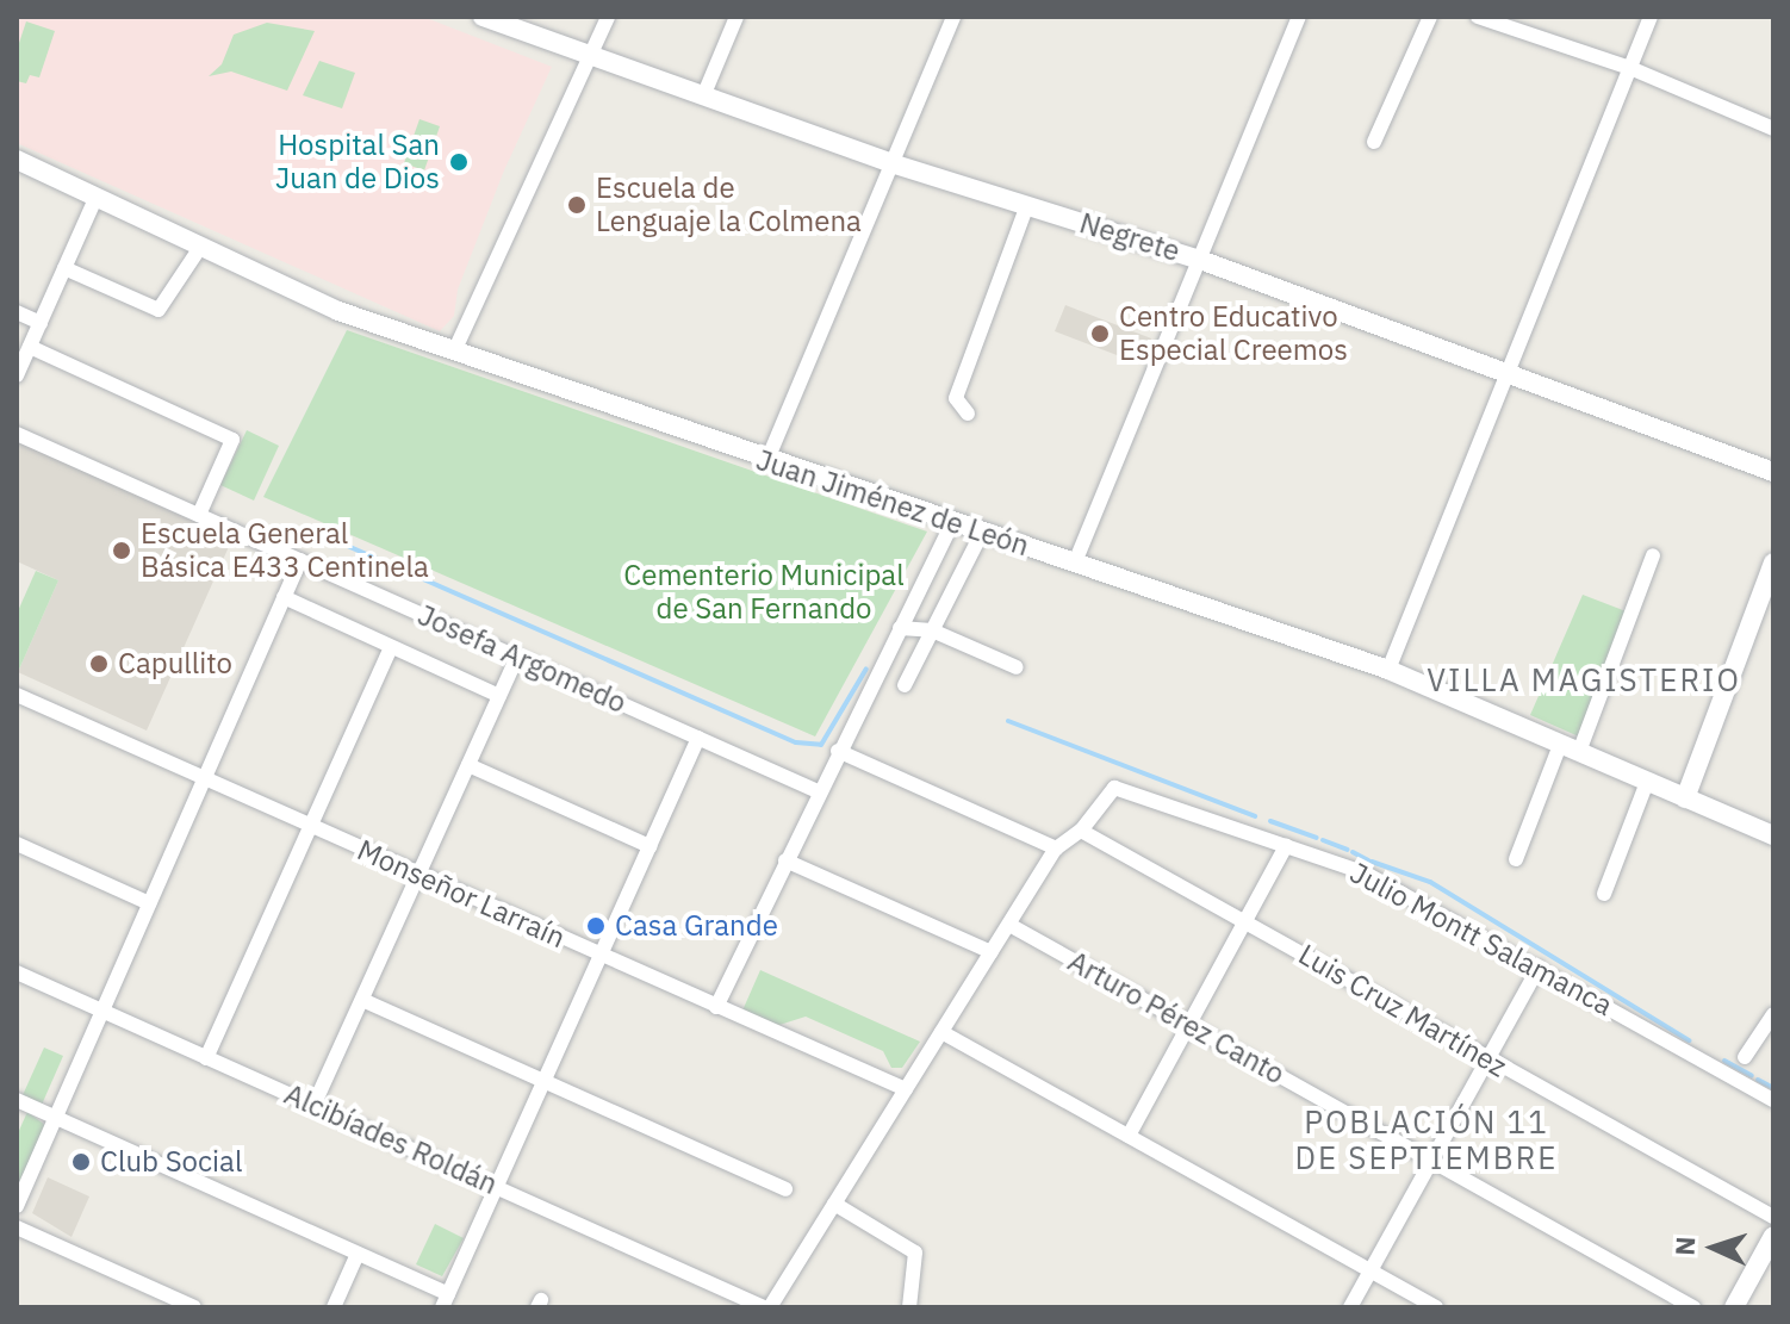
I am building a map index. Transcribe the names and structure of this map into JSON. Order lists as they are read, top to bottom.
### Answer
{
  "streets": {
    "main road": ["Negrete", "Juan Jiménez de León"],
    "street": [
      "Josefa Argomedo",
      "Monseñor Larraín",
      "Julio Montt Salamanca",
      "Luis Cruz Martínez",
      "Arturo Pérez Canto",
      "Alcibíades Roldán"
    ]
  },
  "crossings": [
    ["Julio Montt Salamanca", "Luis Cruz Martínez"]
  ],
  "districts": ["VILLA MAGISTERIO", "POBLACIÓN 11 DE SEPTIEMBRE"],
  "parks": ["Cementerio Municipal de San Fernando"],
  "places": [
    "Hospital San Juan de Dios",
    "Escuela de Lenguaje la Colmena",
    "Centro Educativo Especial Creemos",
    "Escuela General Básica E433 Centinela",
    "Capullito",
    "Casa Grande",
    "Club Social"
  ],
  "north": "left"
}
